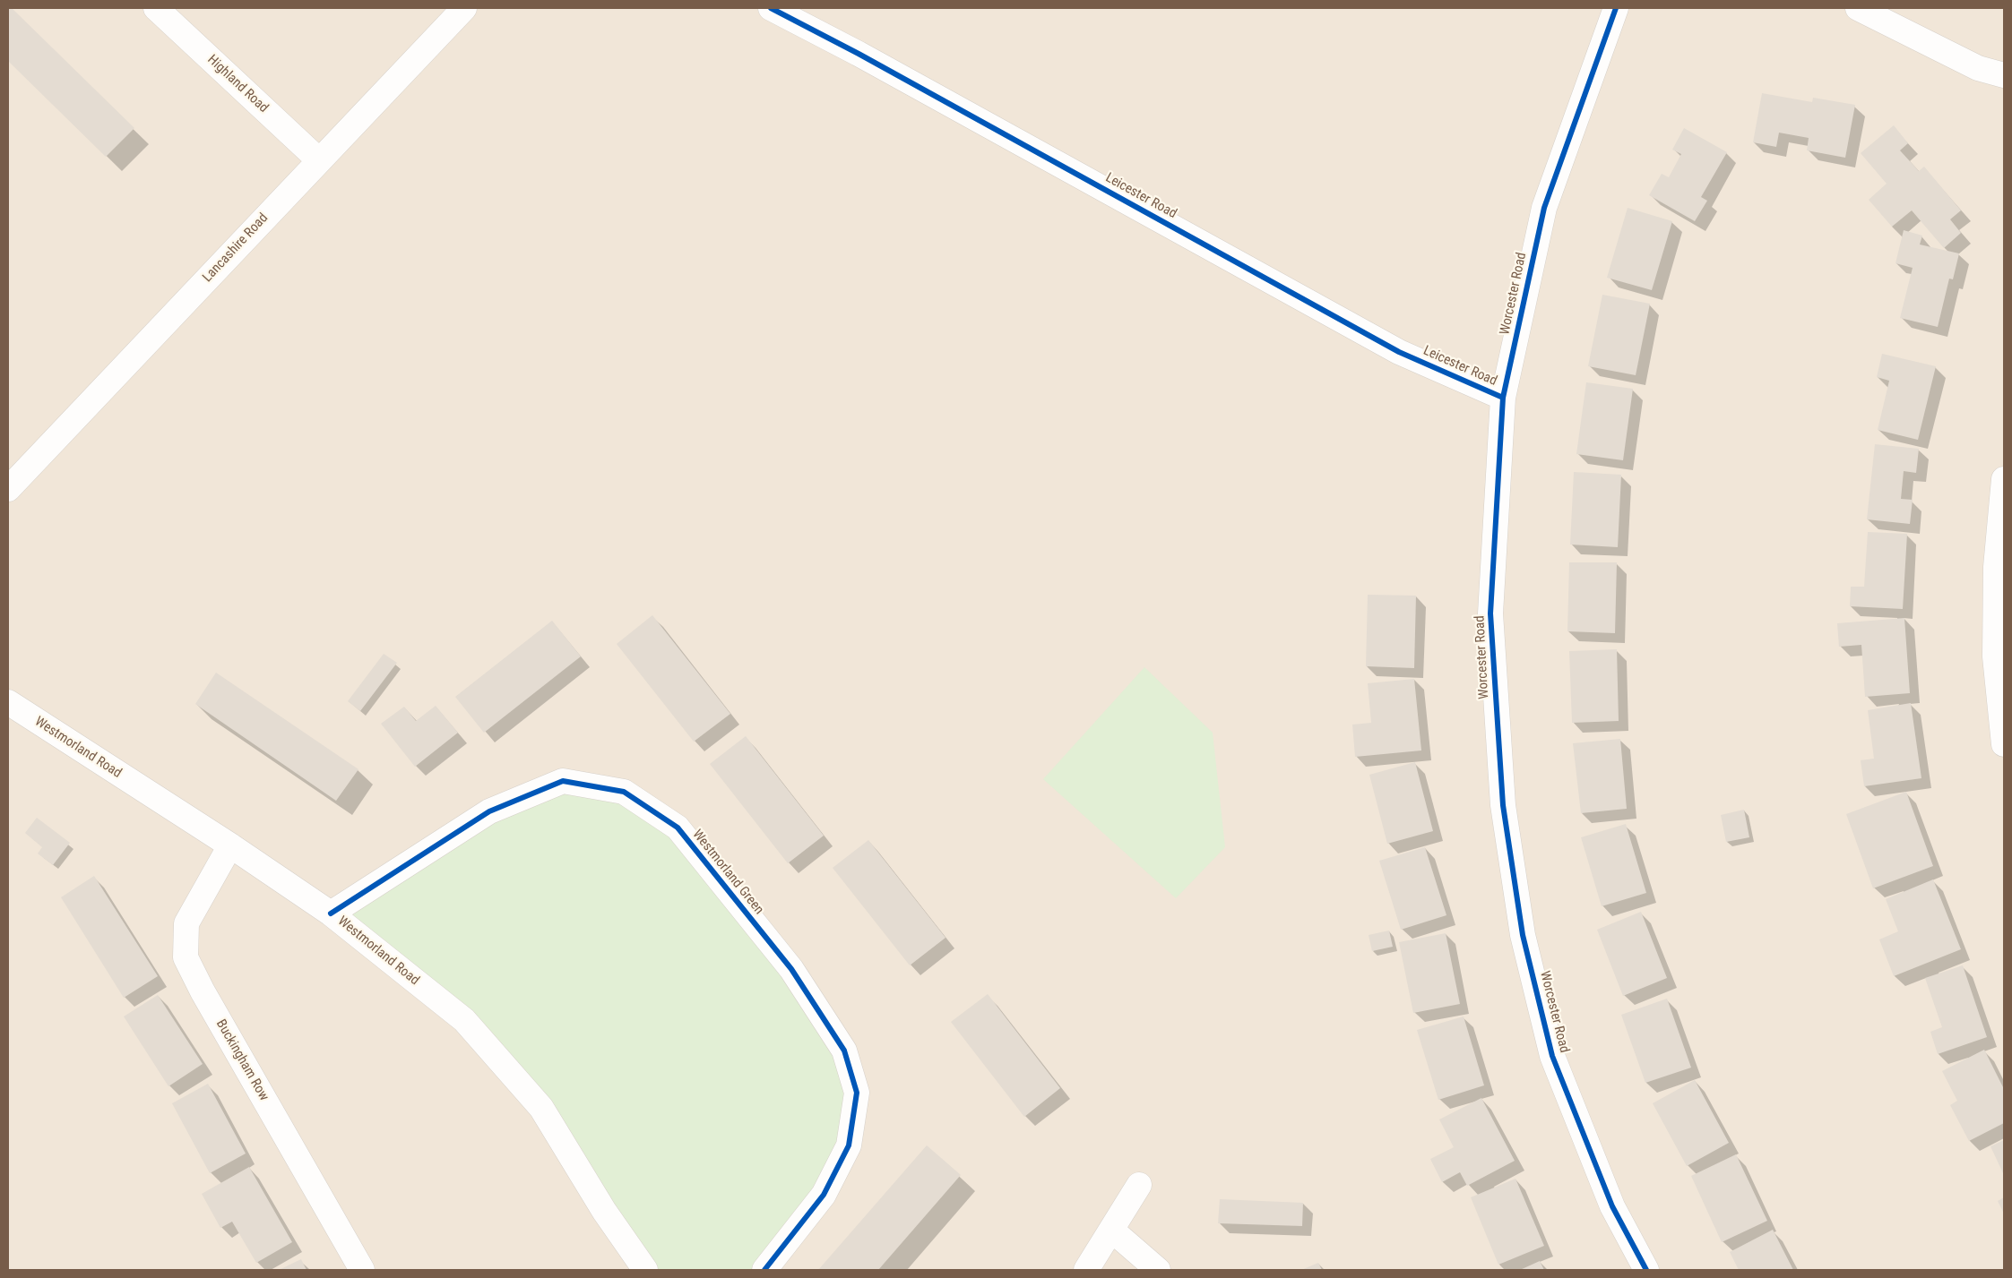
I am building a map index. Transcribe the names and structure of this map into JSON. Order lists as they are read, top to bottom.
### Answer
{
  "streets": {
    "street": [
      "Highland Road",
      "Leicester Road",
      "Lancashire Road",
      "Worcester Road",
      "Westmorland Road",
      "Westmorland Green",
      "Buckingham Row"
    ]
  },
  "crossings": [
    ["Highland Road", "Lancashire Road"],
    ["Leicester Road", "Worcester Road"],
    ["Westmorland Road", "Westmorland Green"],
    ["Westmorland Road", "Buckingham Row"]
  ]
}
